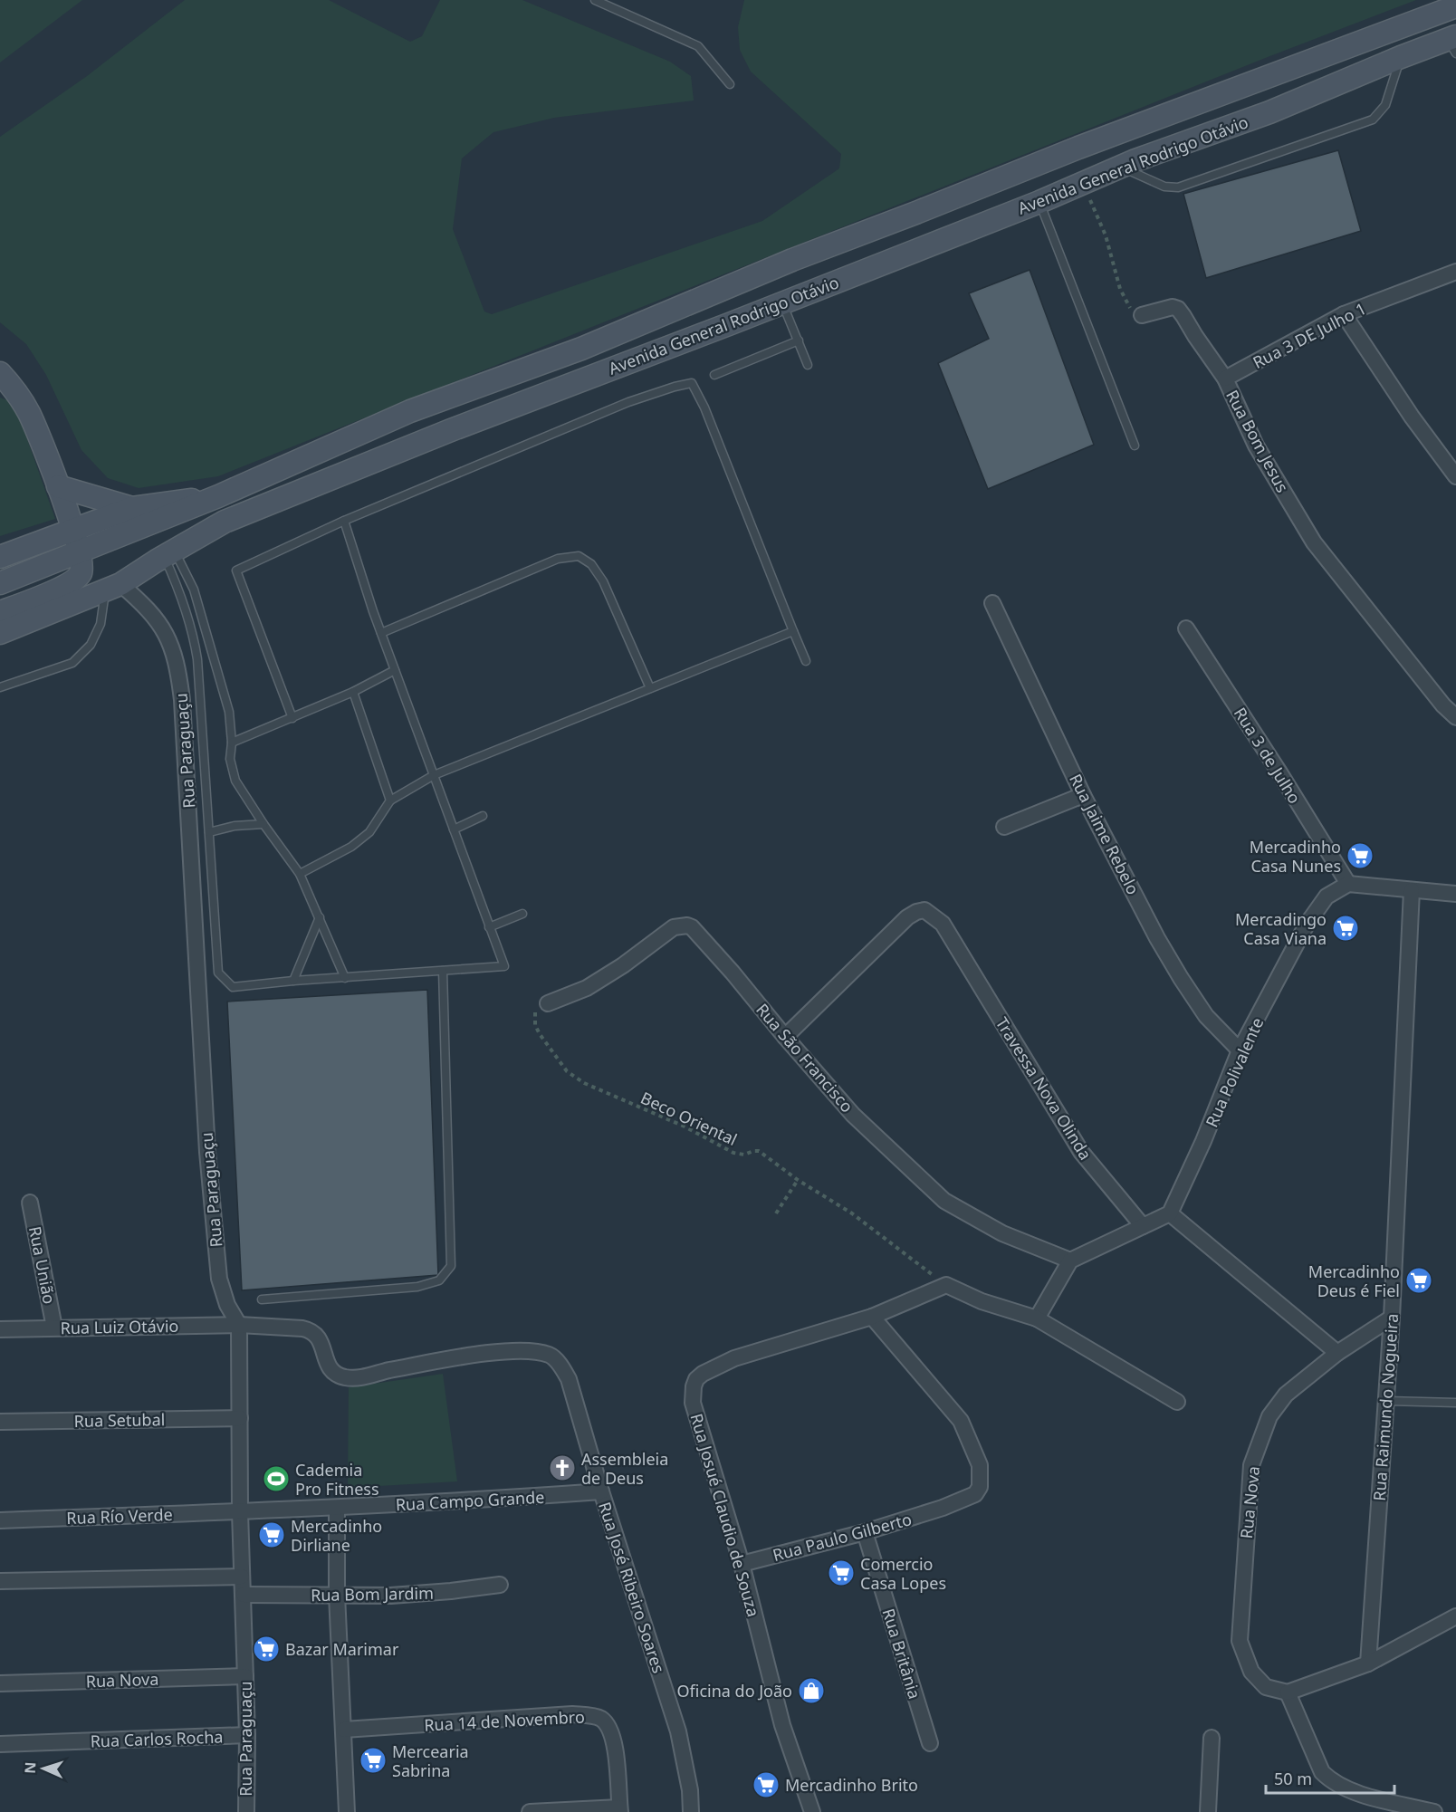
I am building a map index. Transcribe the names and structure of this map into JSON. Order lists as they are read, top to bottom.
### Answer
{
  "streets": {
    "main road": ["Avenida General Rodrigo Otávio"],
    "street": [
      "Rua 3 DE Julho 1",
      "Rua Bom Jesus",
      "Rua Paraguaçu",
      "Rua 3 de Julho",
      "Rua Jaime Rebelo",
      "Rua São Francisco",
      "Rua Polivalente",
      "Travessa Nova Olinda",
      "Rua União",
      "Rua Luiz Otávio",
      "Rua Raimundo Nogueira",
      "Rua Setubal",
      "Rua Campo Grande",
      "Rua Nova",
      "Rua Josué Claudio de Souza",
      "Rua Río Verde",
      "Rua Paulo Gilberto",
      "Rua José Ribeiro Soares",
      "Rua Bom Jardim",
      "Rua Britânia",
      "Rua 14 de Novembro",
      "Rua Carlos Rocha"
    ],
    "path": ["Beco Oriental"]
  },
  "crossings": [
    ["Avenida General Rodrigo Otávio", "Rua Paraguaçu"],
    ["Rua 3 DE Julho 1", "Rua Bom Jesus"],
    ["Rua Paraguaçu", "Rua Luiz Otávio"],
    ["Rua Paraguaçu", "Rua Setubal"],
    ["Rua Paraguaçu", "Rua Campo Grande"],
    ["Rua Paraguaçu", "Rua Nova"],
    ["Rua Paraguaçu", "Rua Río Verde"],
    ["Rua Paraguaçu", "Rua José Ribeiro Soares"],
    ["Rua Paraguaçu", "Rua Bom Jardim"],
    ["Rua Paraguaçu", "Rua Carlos Rocha"],
    ["Rua 3 de Julho", "Rua Polivalente"],
    ["Rua Jaime Rebelo", "Rua Polivalente"],
    ["Rua São Francisco", "Travessa Nova Olinda"],
    ["Rua São Francisco", "Beco Oriental"],
    ["Beco Oriental", "Rua Josué Claudio de Souza"],
    ["Rua União", "Rua Luiz Otávio"],
    ["Rua Luiz Otávio", "Rua José Ribeiro Soares"],
    ["Rua Raimundo Nogueira", "Rua Nova"],
    ["Rua Campo Grande", "Rua Río Verde"],
    ["Rua Campo Grande", "Rua José Ribeiro Soares"],
    ["Rua Josué Claudio de Souza", "Rua Paulo Gilberto"],
    ["Rua Paulo Gilberto", "Rua Britânia"]
  ],
  "places": {
    "supermarket": [
      "Mercadinho Casa Nunes",
      "Mercadingo Casa Viana",
      "Mercadinho Deus é Fiel",
      "Mercadinho Dirliane",
      "Comercio Casa Lopes",
      "Bazar Marimar",
      "Mercearia Sabrina",
      "Mercadinho Brito"
    ],
    "church": ["Assembleia de Deus"],
    "sports": ["Cademia Pro Fitness"],
    "shop": ["Oficina do João"]
  },
  "scale_bar": "50 m",
  "north": "left"
}
